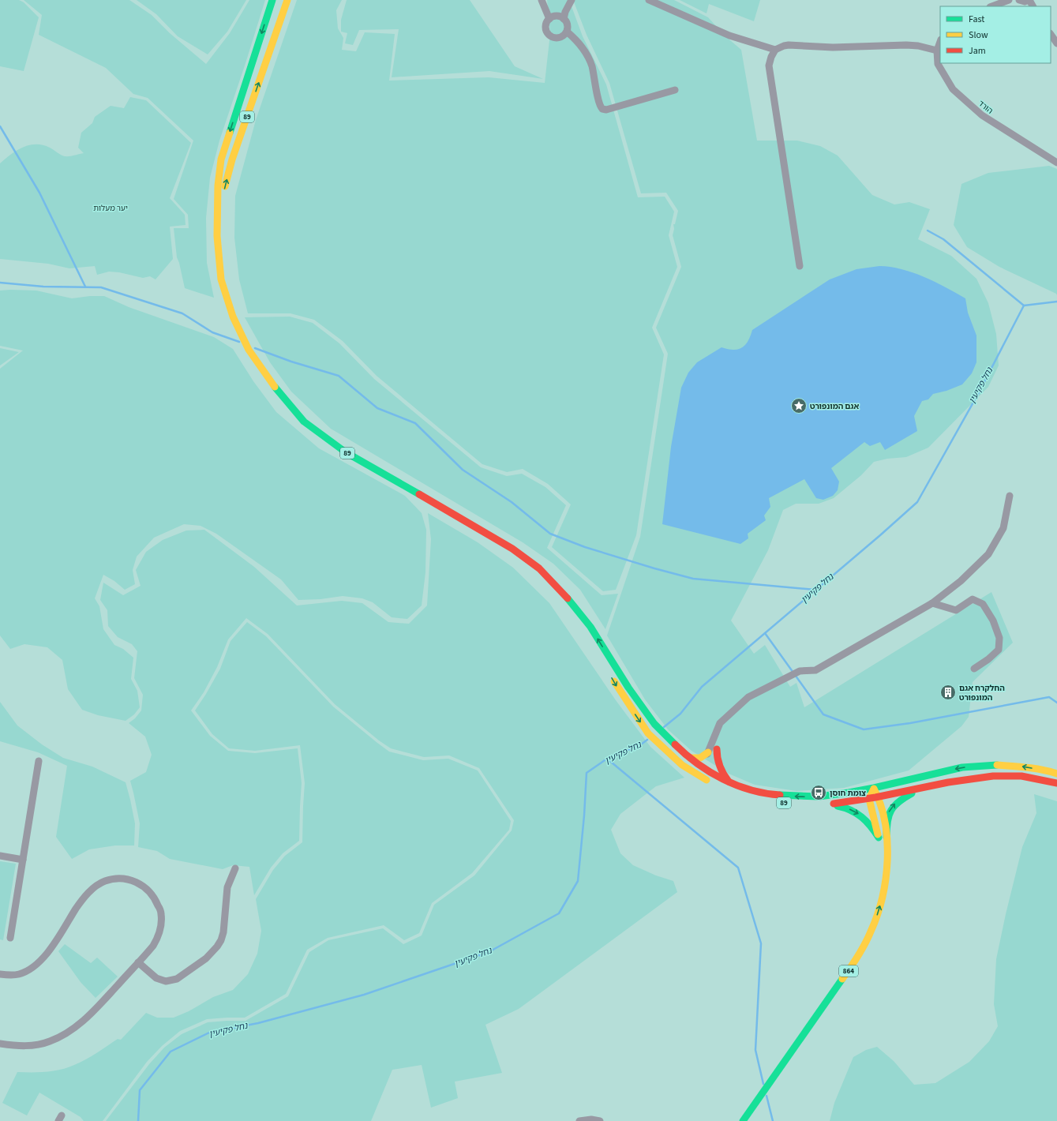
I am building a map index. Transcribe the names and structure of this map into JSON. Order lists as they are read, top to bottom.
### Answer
{
  "streets": {
    "main road": ["89", "864"],
    "street": ["הורד"]
  },
  "crossings": [
    ["89", "864"]
  ],
  "water": ["נחל פקיעין"],
  "parks": ["יער מעלות"],
  "places": {
    "place": ["אגם המונפורט"],
    "building": ["החלקרח אגם המונפורט"],
    "bus stop": ["צומת חוסן"]
  },
  "legend": ["Fast", "Slow", "Jam"]
}
